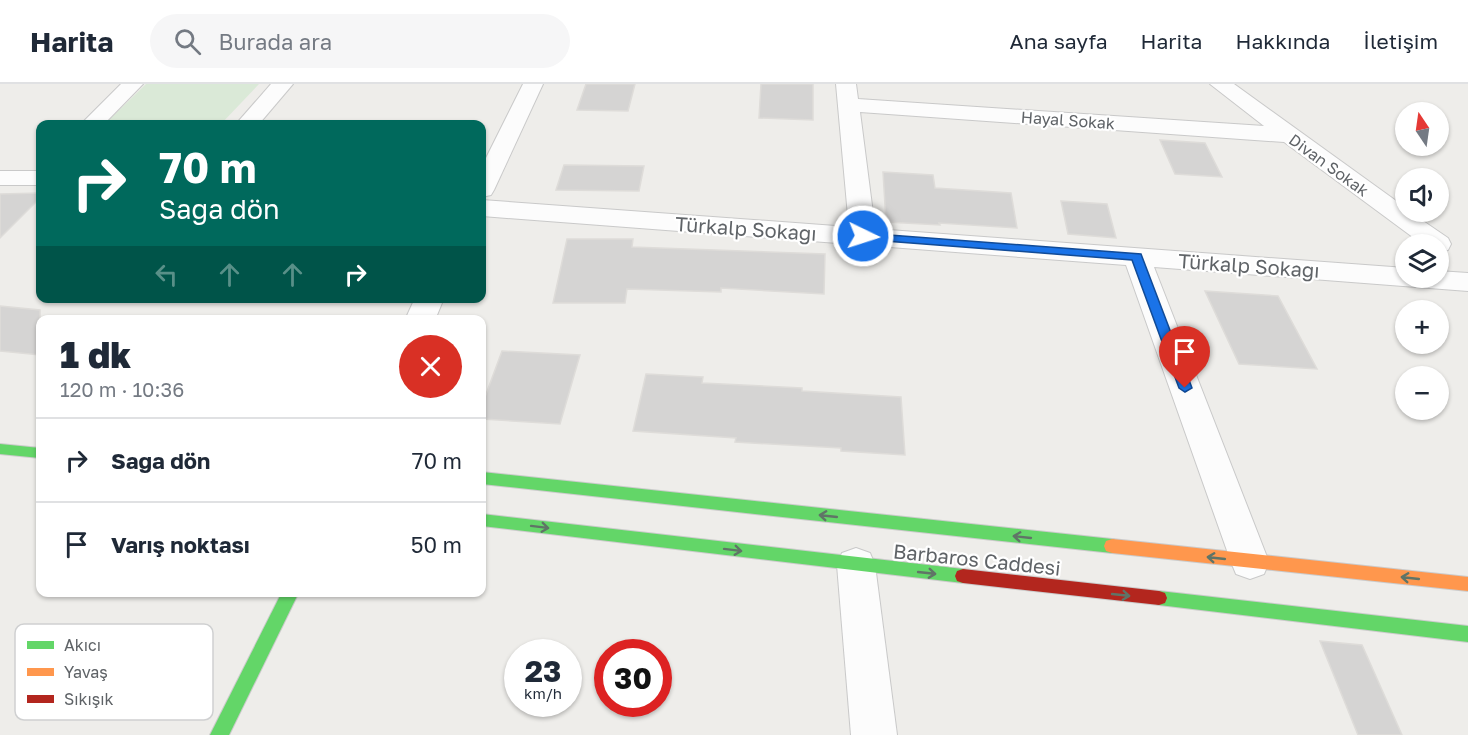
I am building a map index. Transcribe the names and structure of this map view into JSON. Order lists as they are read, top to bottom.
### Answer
{
  "streets": {
    "street": [
      "Hayal Sokak",
      "Divan Sokak",
      "Türkalp Sokağı",
      "Barbaros Caddesi"
    ]
  },
  "crossings": [
    ["Hayal Sokak", "Divan Sokak"]
  ],
  "legend": ["Akıcı", "Yavaş", "Sıkışık"],
  "north": "top",
  "page": {
    "header": "Harita",
    "search": "Burada ara",
    "nav": [
      "Ana sayfa",
      "Harita",
      "Hakkında",
      "İletişim"
    ],
    "map_buttons": ["+", "−"],
    "turn": ["70 m", "Sağa dön"],
    "heading": ["1 dk", "120 m · 10:36"],
    "list": [
      {
        "name": "Sağa dön",
        "value": "70 m"
      },
      {
        "name": "Varış noktası",
        "value": "50 m"
      }
    ],
    "speed": "23 km/h",
    "limit": "30"
  }
}
